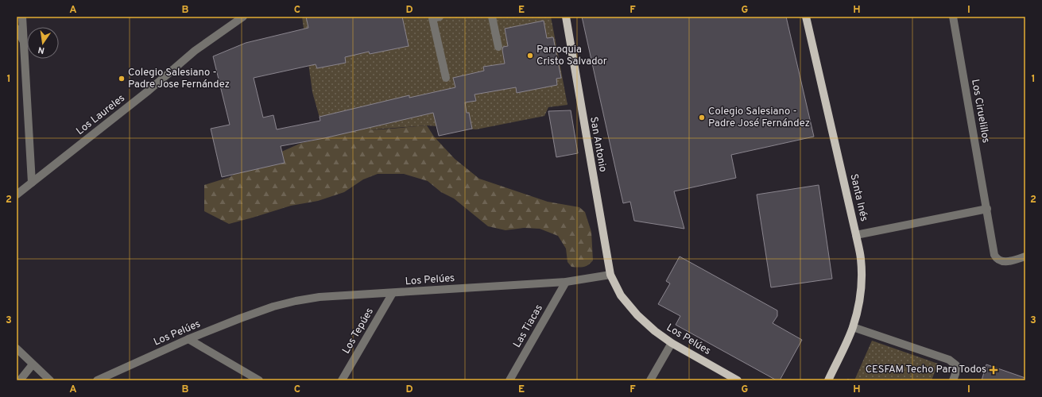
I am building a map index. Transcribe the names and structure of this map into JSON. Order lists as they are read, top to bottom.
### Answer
{
  "streets": {
    "main road": ["San Antonio", "Santa Inés", "Los Pelúes"],
    "street": [
      "Los Ciruelillos",
      "Los Laureles",
      "Las Tiacas",
      "Los Tepúes"
    ]
  },
  "crossings": [
    ["San Antonio", "Los Pelúes"],
    ["Los Pelúes", "Las Tiacas"],
    ["Los Pelúes", "Los Tepúes"]
  ],
  "places": {
    "other": ["Parroquia Cristo Salvador", "Colegio Salesiano - Padre Jose Fernández", "Colegio Salesiano - Padre José Fernández"],
    "health": ["CESFAM Techo Para Todos"]
  },
  "north": "bottom",
  "grid": {
    "columns": [
      "A",
      "B",
      "C",
      "D",
      "E",
      "F",
      "G",
      "H",
      "I"
    ],
    "rows": ["1", "2", "3"]
  }
}
